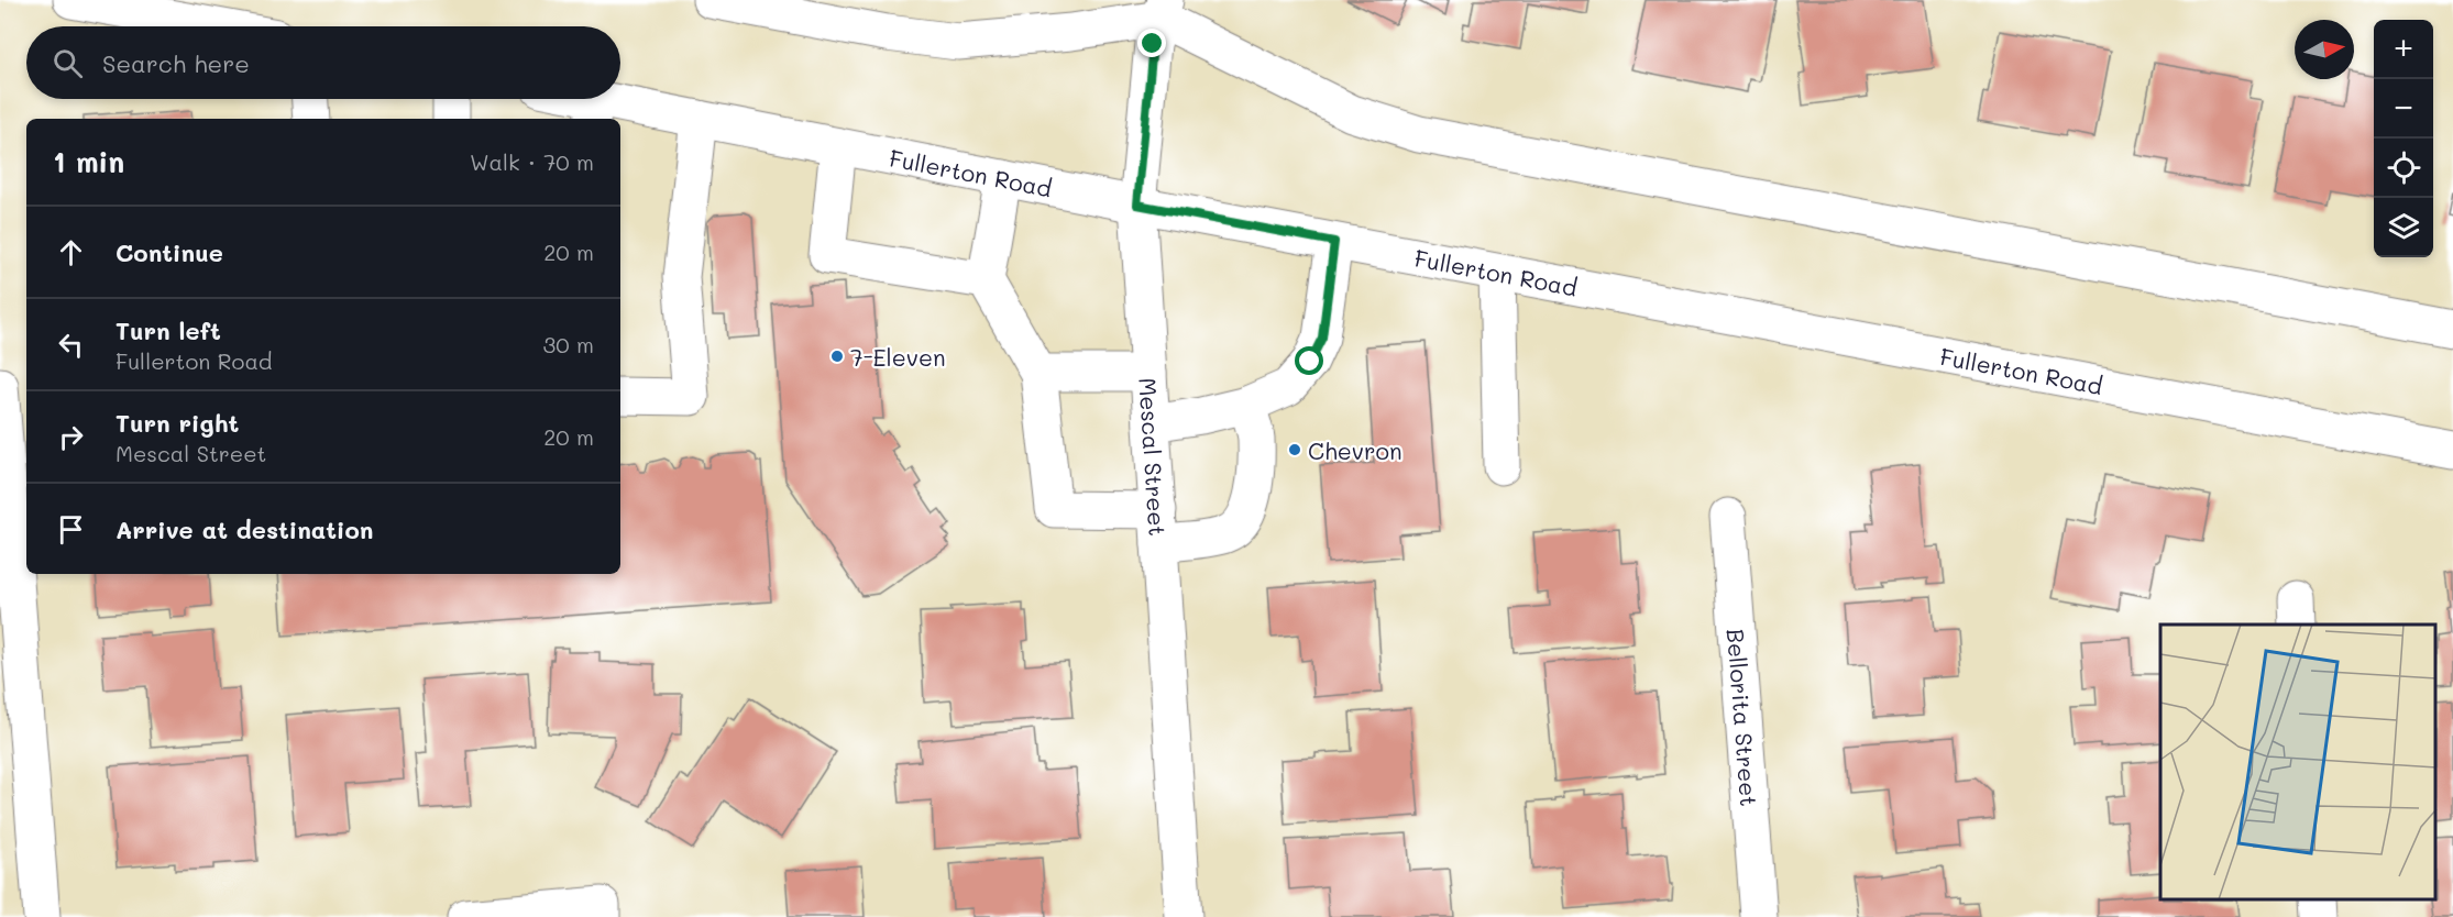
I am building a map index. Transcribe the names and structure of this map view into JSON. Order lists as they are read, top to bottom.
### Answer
{
  "streets": {
    "street": ["Fullerton Road", "Mescal Street", "Bellorita Street"]
  },
  "crossings": [
    ["Fullerton Road", "Mescal Street"]
  ],
  "places": ["7-Eleven", "Chevron"],
  "north": "right",
  "page": {
    "map_buttons": ["+", "−"],
    "search": "Search here",
    "heading": ["1 min", "Walk · 70 m"],
    "list": [
      ["Continue", "20 m"],
      ["Turn left", "Fullerton Road", "30 m"],
      ["Turn right", "Mescal Street", "20 m"],
      "Arrive at destination"
    ]
  }
}
